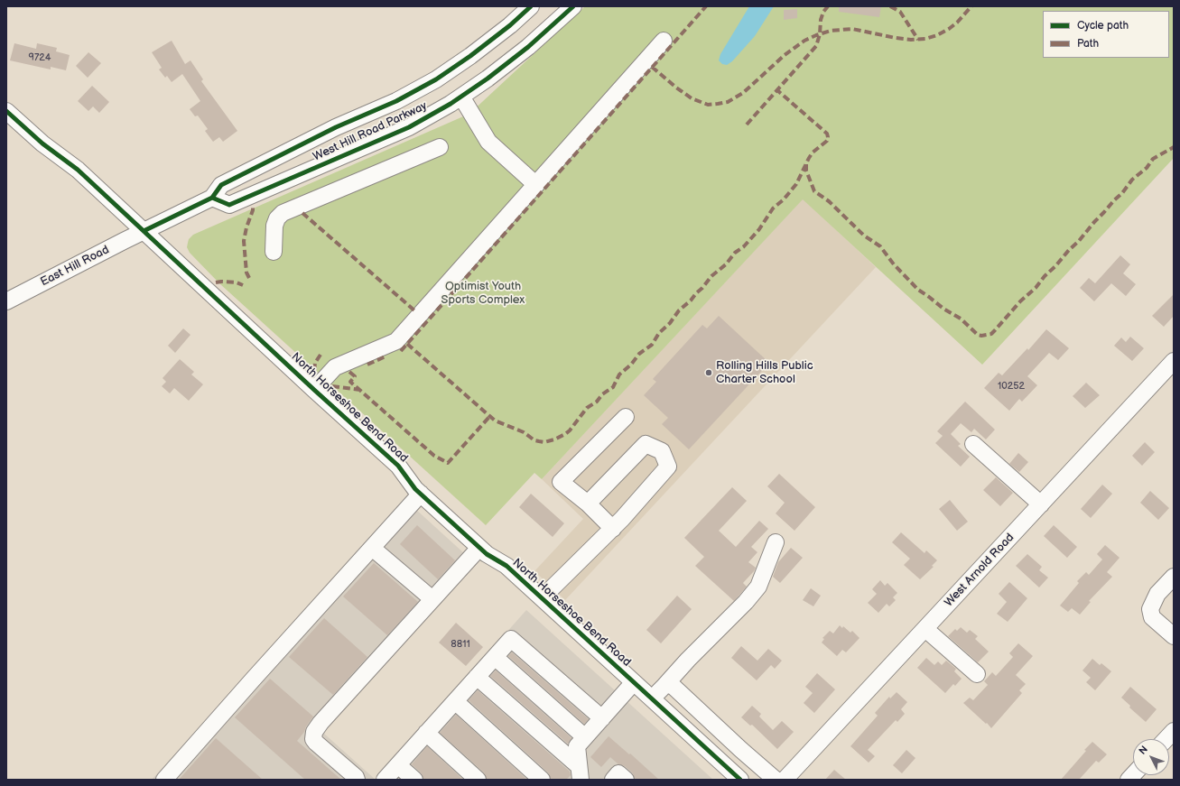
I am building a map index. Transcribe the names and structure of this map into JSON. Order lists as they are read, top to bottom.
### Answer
{
  "streets": {
    "street": [
      "West Hill Road Parkway",
      "East Hill Road",
      "North Horseshoe Bend Road",
      "West Arnold Road"
    ]
  },
  "crossings": [
    ["West Hill Road Parkway", "East Hill Road"],
    ["West Hill Road Parkway", "North Horseshoe Bend Road"],
    ["East Hill Road", "North Horseshoe Bend Road"]
  ],
  "parks": ["Optimist Youth Sports Complex"],
  "places": ["Rolling Hills Public Charter School"],
  "house_numbers": ["9724", "10252", "8811"],
  "legend": ["Cycle path", "Path"],
  "north": "top left"
}
